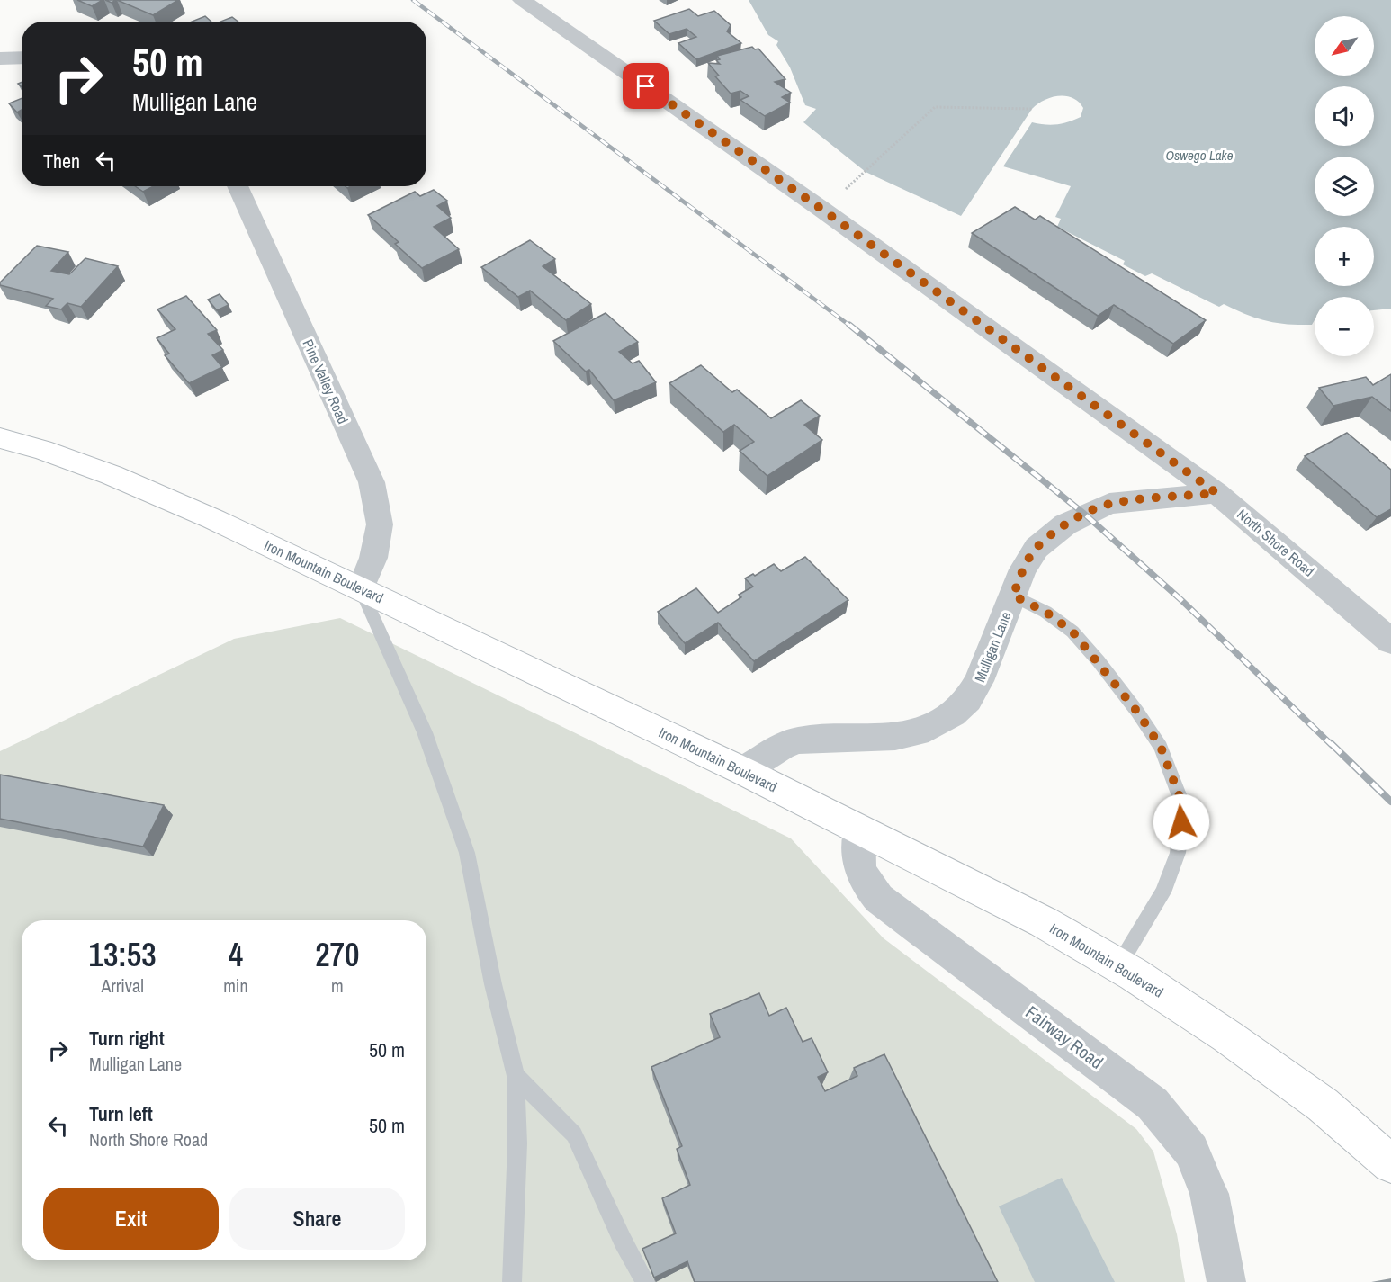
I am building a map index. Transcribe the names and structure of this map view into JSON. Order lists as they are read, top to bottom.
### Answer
{
  "streets": {
    "street": [
      "Pine Valley Road",
      "North Shore Road",
      "Iron Mountain Boulevard",
      "Mulligan Lane",
      "Fairway Road"
    ]
  },
  "crossings": [
    ["Pine Valley Road", "Iron Mountain Boulevard"],
    ["North Shore Road", "Mulligan Lane"],
    ["Iron Mountain Boulevard", "Mulligan Lane"],
    ["Iron Mountain Boulevard", "Fairway Road"]
  ],
  "water": ["Oswego Lake"],
  "north": "bottom left",
  "page": {
    "map_buttons": ["+", "−"],
    "turn": ["50 m", "Mulligan Lane"],
    "then": "Then",
    "eta": [
      "13:53",
      "Arrival",
      "4",
      "min",
      "270",
      "m"
    ],
    "list": [
      {
        "name": "Turn right",
        "note": "Mulligan Lane",
        "value": "50 m"
      },
      {
        "name": "Turn left",
        "note": "North Shore Road",
        "value": "50 m"
      }
    ],
    "buttons": ["Exit", "Share"]
  }
}
